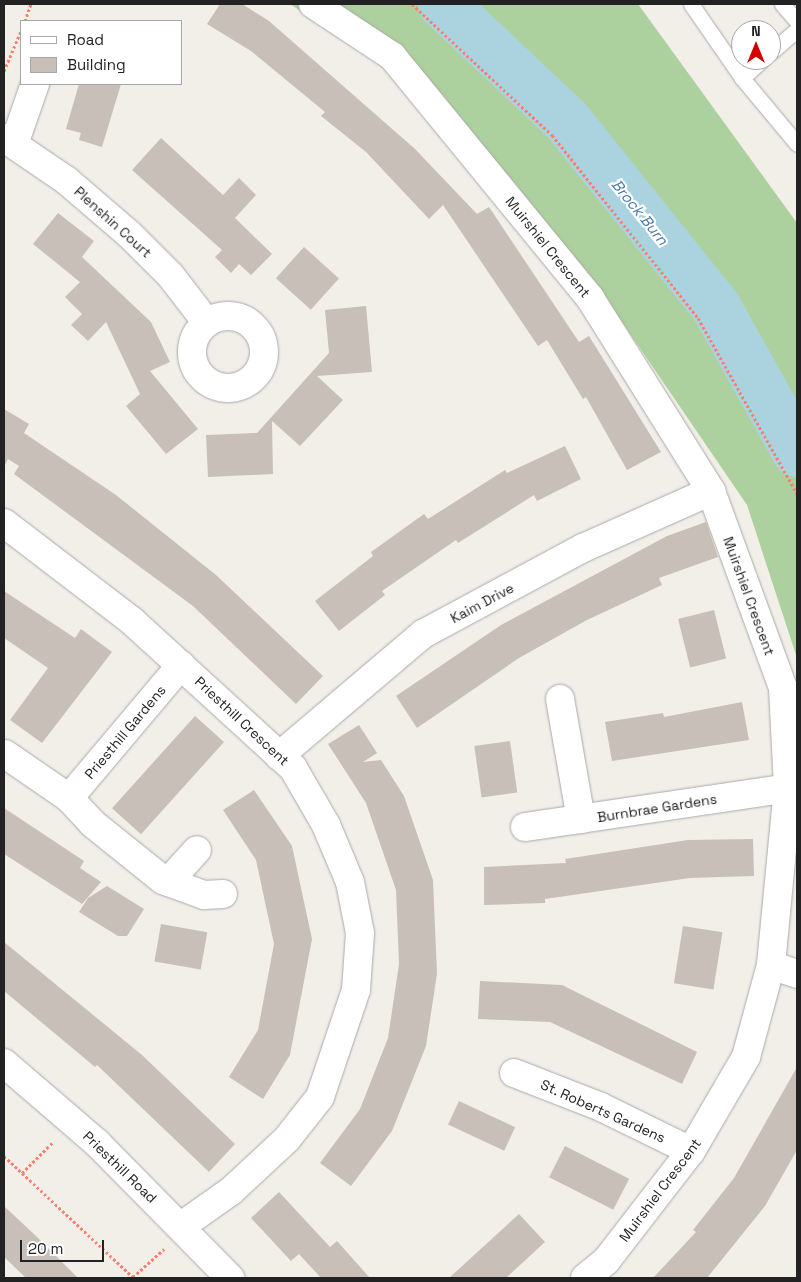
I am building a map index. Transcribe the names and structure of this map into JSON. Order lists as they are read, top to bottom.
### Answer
{
  "streets": {
    "street": [
      "Plenshin Court",
      "Muirshiel Crescent",
      "Kaim Drive",
      "Priesthill Crescent",
      "Priesthill Gardens",
      "Burnbrae Gardens",
      "St. Roberts Gardens",
      "Priesthill Road"
    ]
  },
  "crossings": [
    ["Muirshiel Crescent", "Kaim Drive"],
    ["Muirshiel Crescent", "Burnbrae Gardens"],
    ["Muirshiel Crescent", "St. Roberts Gardens"],
    ["Kaim Drive", "Priesthill Crescent"],
    ["Priesthill Crescent", "Priesthill Gardens"],
    ["Priesthill Crescent", "Priesthill Road"]
  ],
  "water": ["Brock Burn"],
  "legend": ["Road", "Building"],
  "scale_bar": "20 m",
  "north": "top"
}
